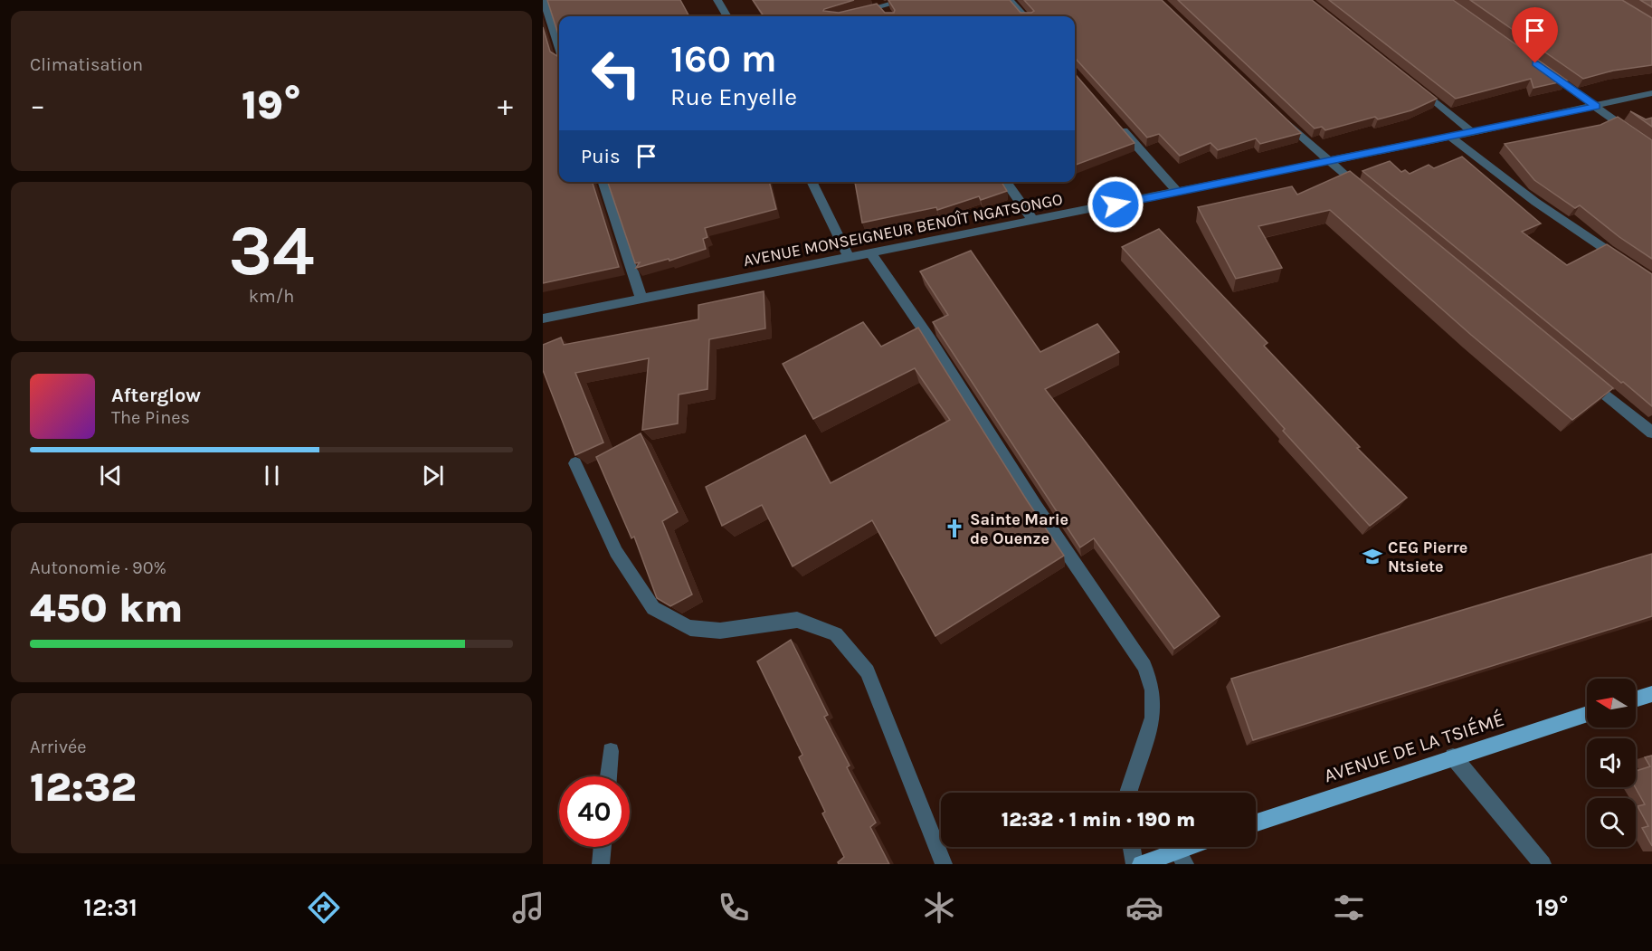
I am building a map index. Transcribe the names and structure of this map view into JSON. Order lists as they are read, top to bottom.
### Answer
{
  "streets": {
    "main road": ["AVENUE DE LA TSIÉMÉ"],
    "street": ["AVENUE MONSEIGNEUR BENOÎT NGATSONGO"]
  },
  "places": {
    "church": ["Sainte Marie de Ouenze"],
    "school or university": ["CEG Pierre Ntsiete"]
  },
  "north": "left",
  "page": {
    "tile": [
      "Climatisation",
      ["34", "km/h"],
      ["Autonomie · 90%", "450 km"],
      ["Arrivée", "12:32"]
    ],
    "turn": ["160 m", "Rue Enyelle"],
    "heat": ["−", "19°", "+"],
    "then": "Puis",
    "song": ["Afterglow", "The Pines"],
    "limit": "40",
    "trip": "12:32 · 1 min · 190 m",
    "tabs": ["12:31", "19°"]
  }
}
